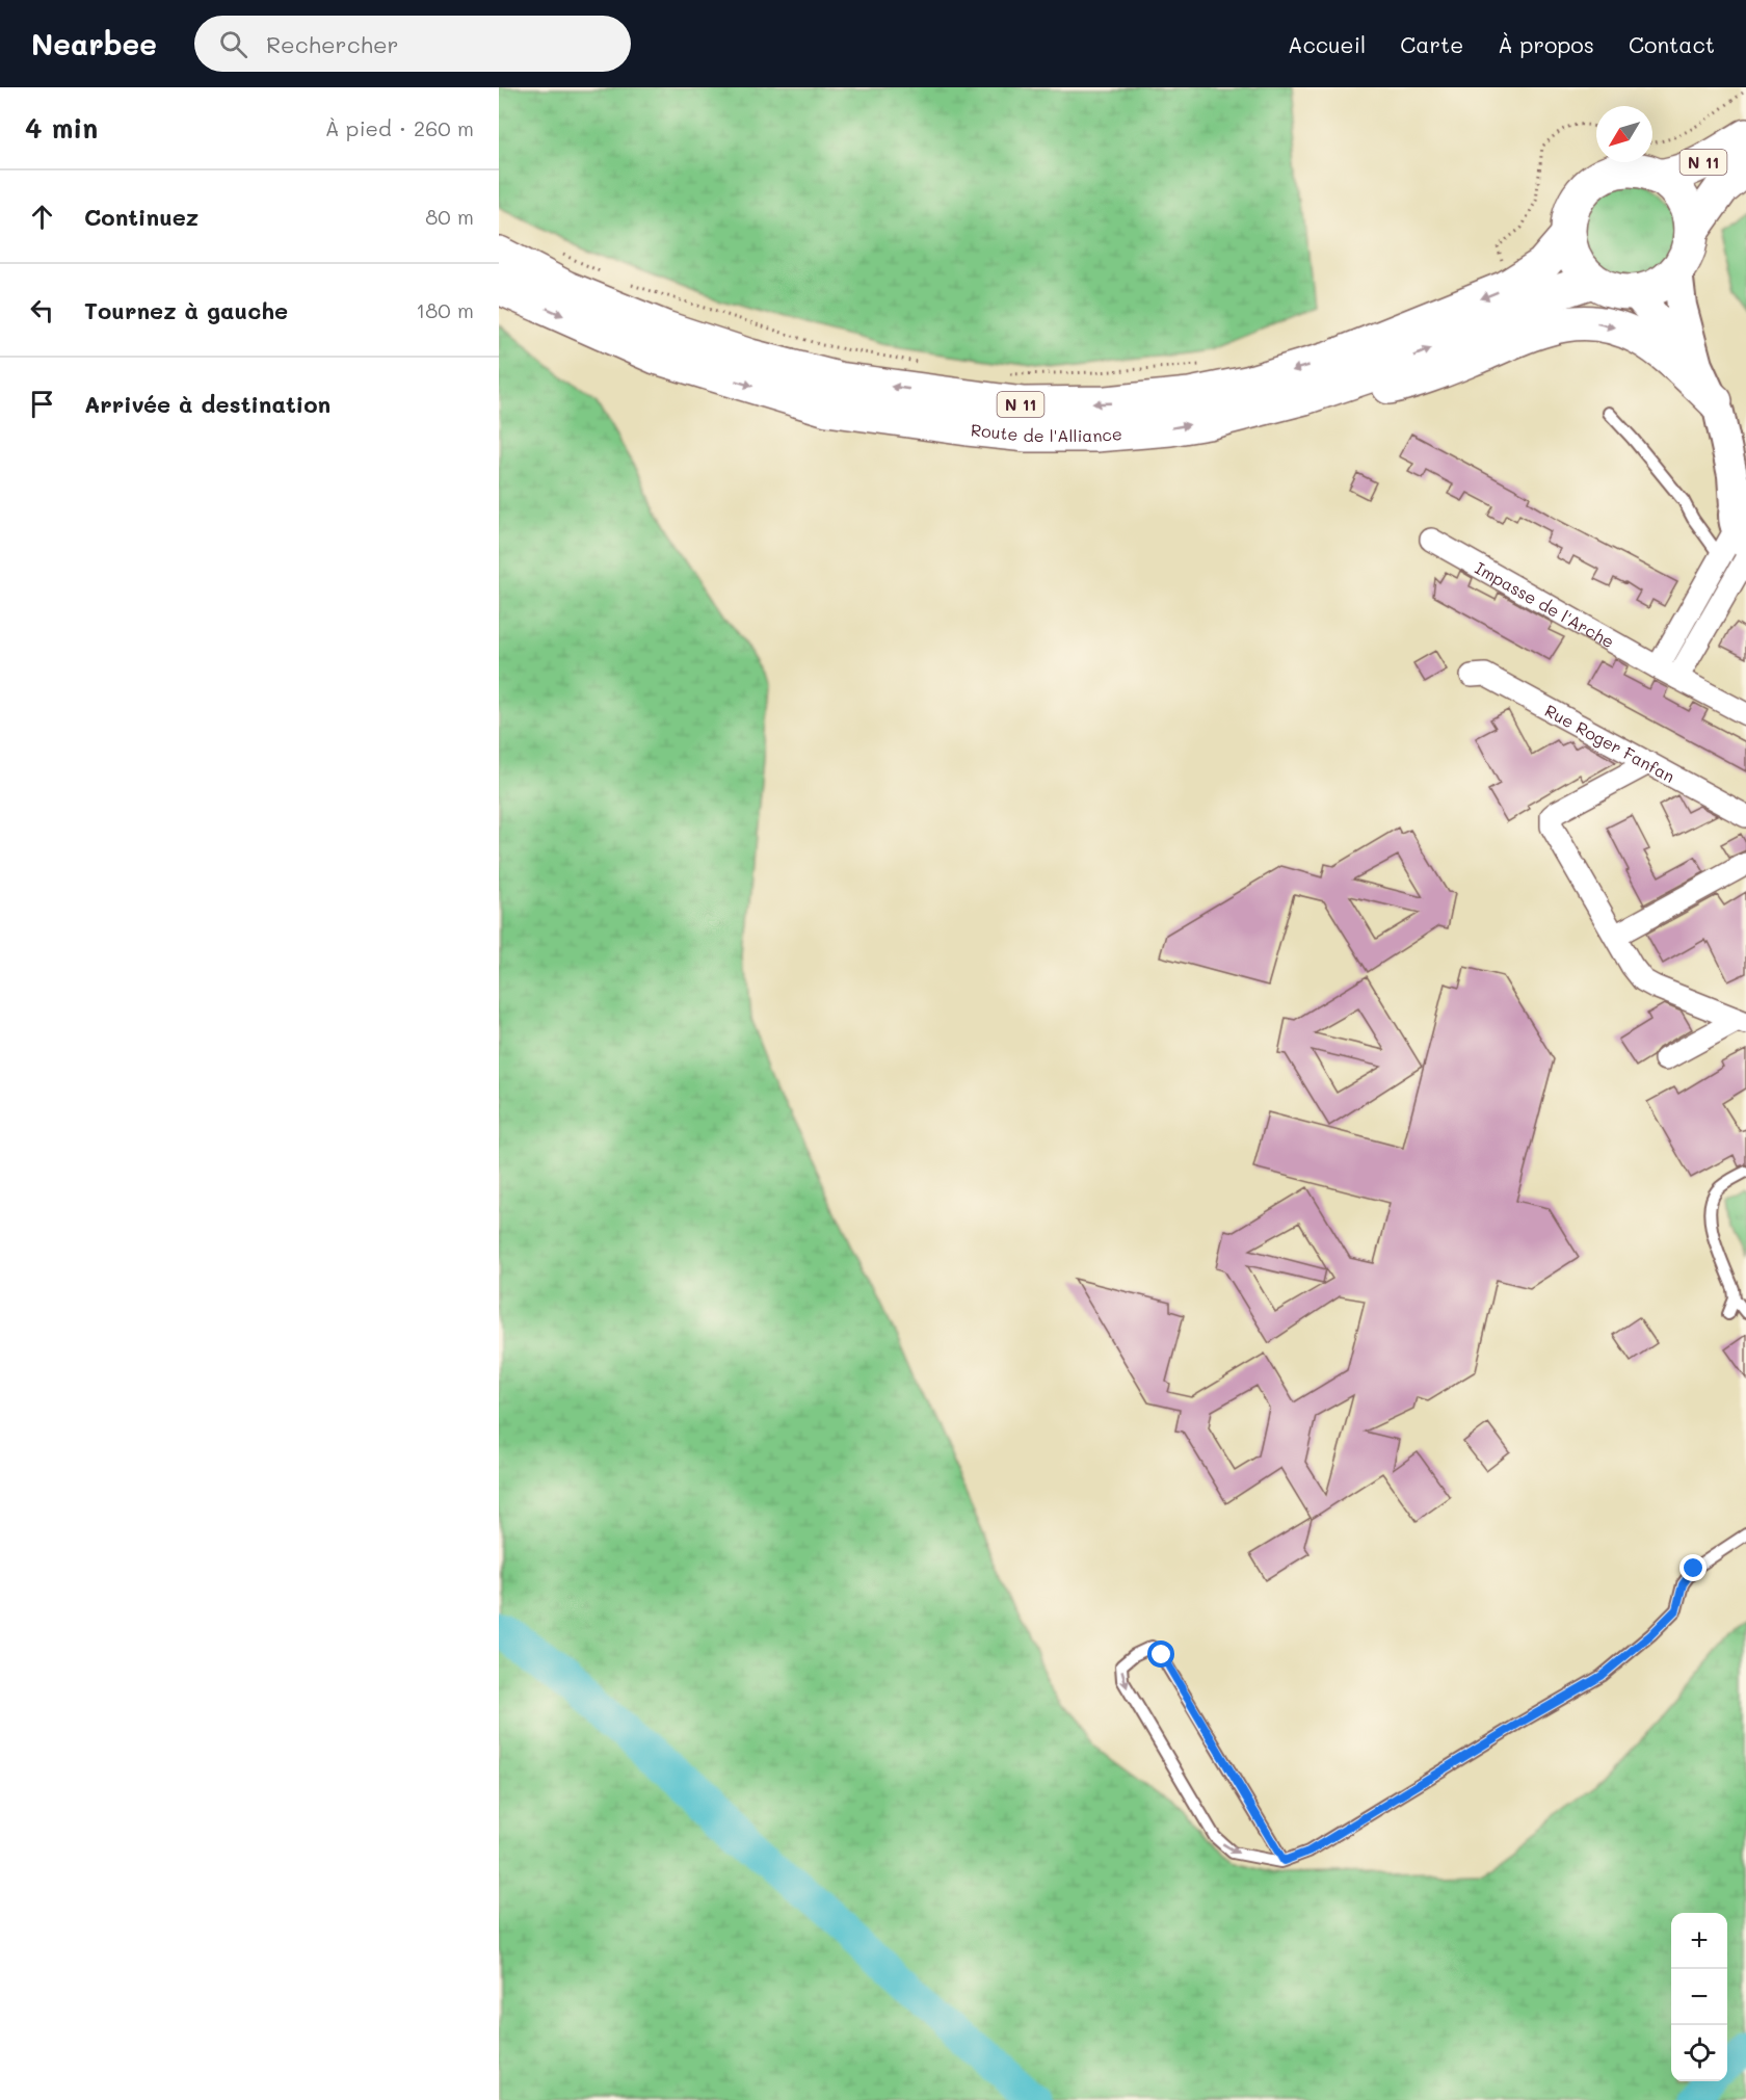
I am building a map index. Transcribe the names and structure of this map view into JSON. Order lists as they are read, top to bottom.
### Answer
{
  "streets": {
    "highway": ["N 11", "Route de l'Alliance"],
    "street": ["Impasse de l'Arche", "Rue Roger Fanfan"]
  },
  "crossings": [
    ["N 11", "Route de l'Alliance"]
  ],
  "north": "bottom left",
  "page": {
    "header": "Nearbee",
    "search": "Rechercher",
    "nav": [
      "Accueil",
      "Carte",
      "À propos",
      "Contact"
    ],
    "heading": ["4 min", "À pied · 260 m"],
    "list": [
      ["Continuez", "80 m"],
      ["Tournez à gauche", "180 m"],
      "Arrivée à destination"
    ],
    "map_buttons": ["+", "−"]
  }
}
